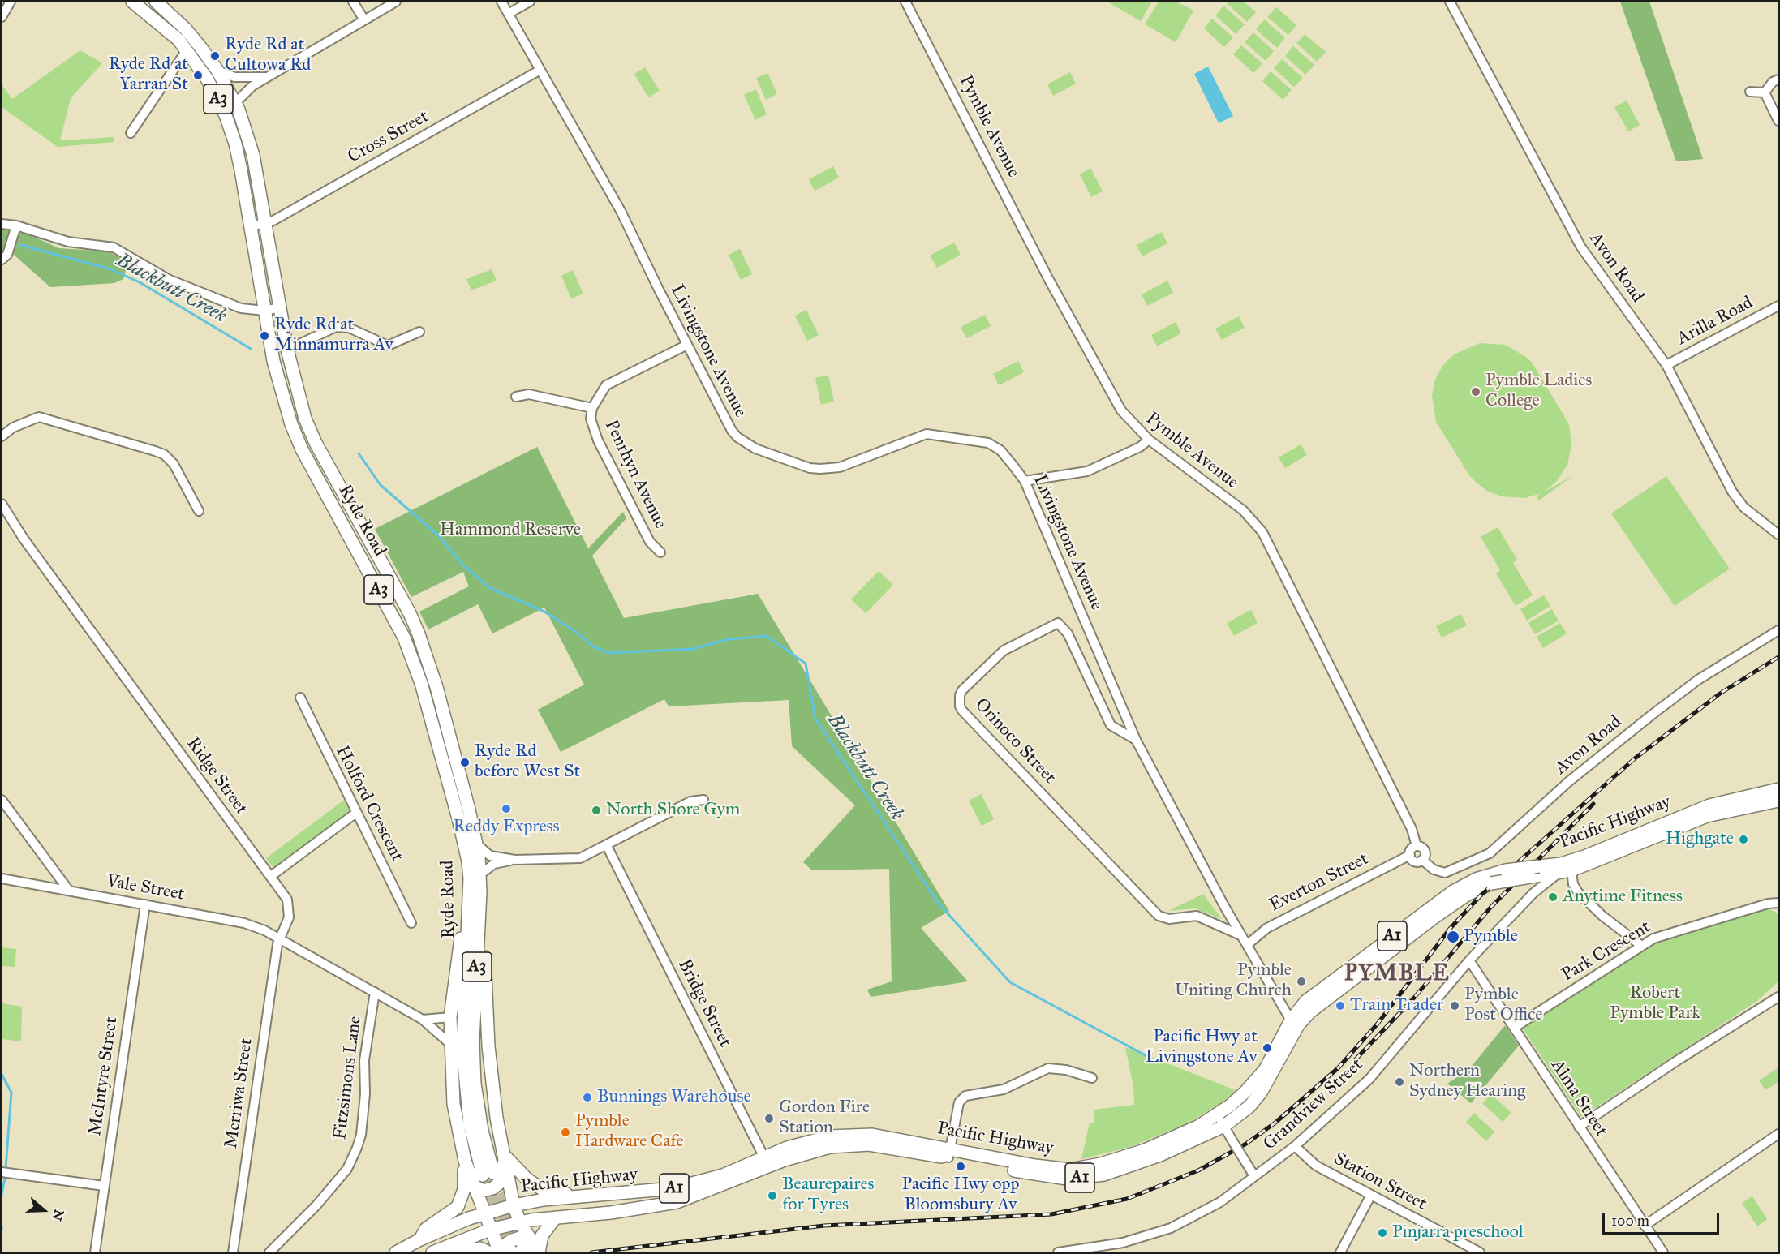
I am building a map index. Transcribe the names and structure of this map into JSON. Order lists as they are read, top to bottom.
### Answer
{
  "streets": {
    "highway": [
      "A3",
      "Ryde Road",
      "Pacific Highway",
      "A1"
    ],
    "street": [
      "Pymble Avenue",
      "Cross Street",
      "Avon Road",
      "Arilla Road",
      "Livingstone Avenue",
      "Penrhyn Avenue",
      "Orinoco Street",
      "Ridge Street",
      "Holford Crescent",
      "Everton Street",
      "Vale Street",
      "Park Crescent",
      "Bridge Street",
      "McIntyre Street",
      "Fitzsimons Lane",
      "Merriwa Street",
      "Alma Street",
      "Grandview Street",
      "Station Street"
    ]
  },
  "crossings": [
    ["Pymble Avenue", "Avon Road"],
    ["Pymble Avenue", "Everton Street"],
    ["Cross Street", "Livingstone Avenue"],
    ["Cross Street", "Ryde Road"],
    ["Avon Road", "Arilla Road"],
    ["Avon Road", "Everton Street"],
    ["Livingstone Avenue", "Penrhyn Avenue"],
    ["Livingstone Avenue", "Orinoco Street"],
    ["Livingstone Avenue", "Pacific Highway"],
    ["Livingstone Avenue", "Everton Street"],
    ["Ridge Street", "Vale Street"],
    ["Ridge Street", "Merriwa Street"],
    ["Pacific Highway", "Bridge Street"],
    ["Pacific Highway", "Grandview Street"],
    ["Vale Street", "McIntyre Street"],
    ["Vale Street", "Merriwa Street"],
    ["Park Crescent", "Alma Street"],
    ["Alma Street", "Grandview Street"],
    ["Grandview Street", "Station Street"]
  ],
  "districts": ["PYMBLE"],
  "water": ["Blackbutt Creek"],
  "parks": ["Hammond Reserve", "Robert Pymble Park"],
  "places": [
    "Ryde Rd at Cultowa Rd",
    "Ryde Rd at Yarran St",
    "Ryde Rd at Minnamurra Av",
    "Pymble Ladies College",
    "Ryde Rd before West St",
    "Reddy Express",
    "North Shore Gym",
    "Highgate",
    "Anytime Fitness",
    "Pymble",
    "Pymble Uniting Church",
    "Train Trader",
    "Pymble Post Office",
    "Pacific Hwy at Livingstone Av",
    "Northern Sydney Hearing",
    "Bunnings Warehouse",
    "Gordon Fire Station",
    "Pymble Hardware Cafe",
    "Pacific Hwy opp Bloomsbury Av",
    "Beaurepaires for Tyres",
    "Pinjarra preschool"
  ],
  "scale_bar": "100 m",
  "north": "right"
}
